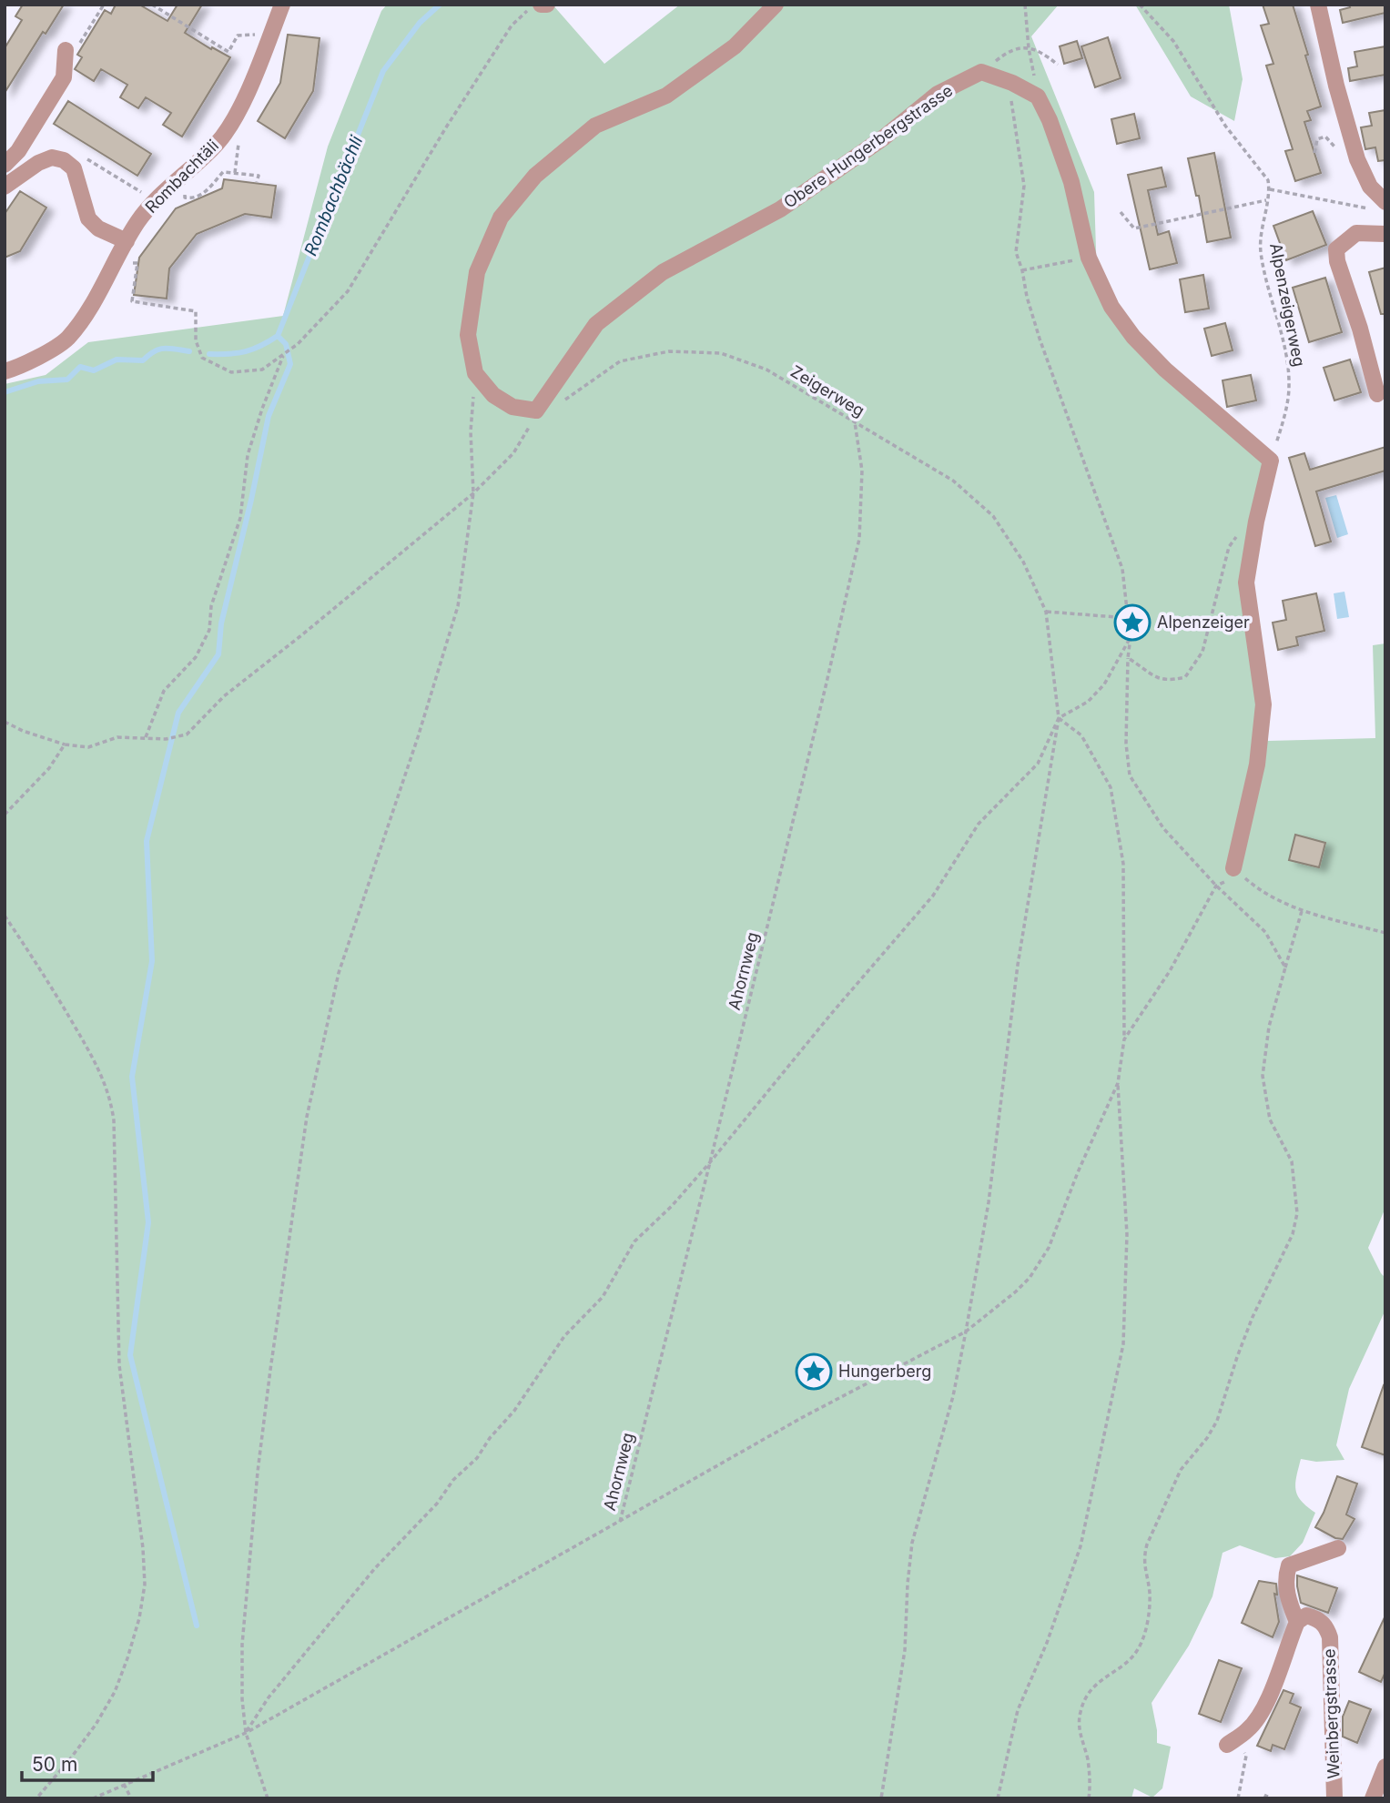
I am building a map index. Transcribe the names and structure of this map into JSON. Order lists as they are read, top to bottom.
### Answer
{
  "streets": {
    "street": ["Obere Hungerbergstrasse", "Rombachtäli", "Weinbergstrasse"],
    "path": ["Alpenzeigerweg", "Zeigerweg", "Ahornweg"]
  },
  "crossings": [
    ["Zeigerweg", "Ahornweg"]
  ],
  "water": ["Rombachbächli"],
  "places": {
    "place": ["Alpenzeiger", "Hungerberg"]
  },
  "scale_bar": "50 m"
}
